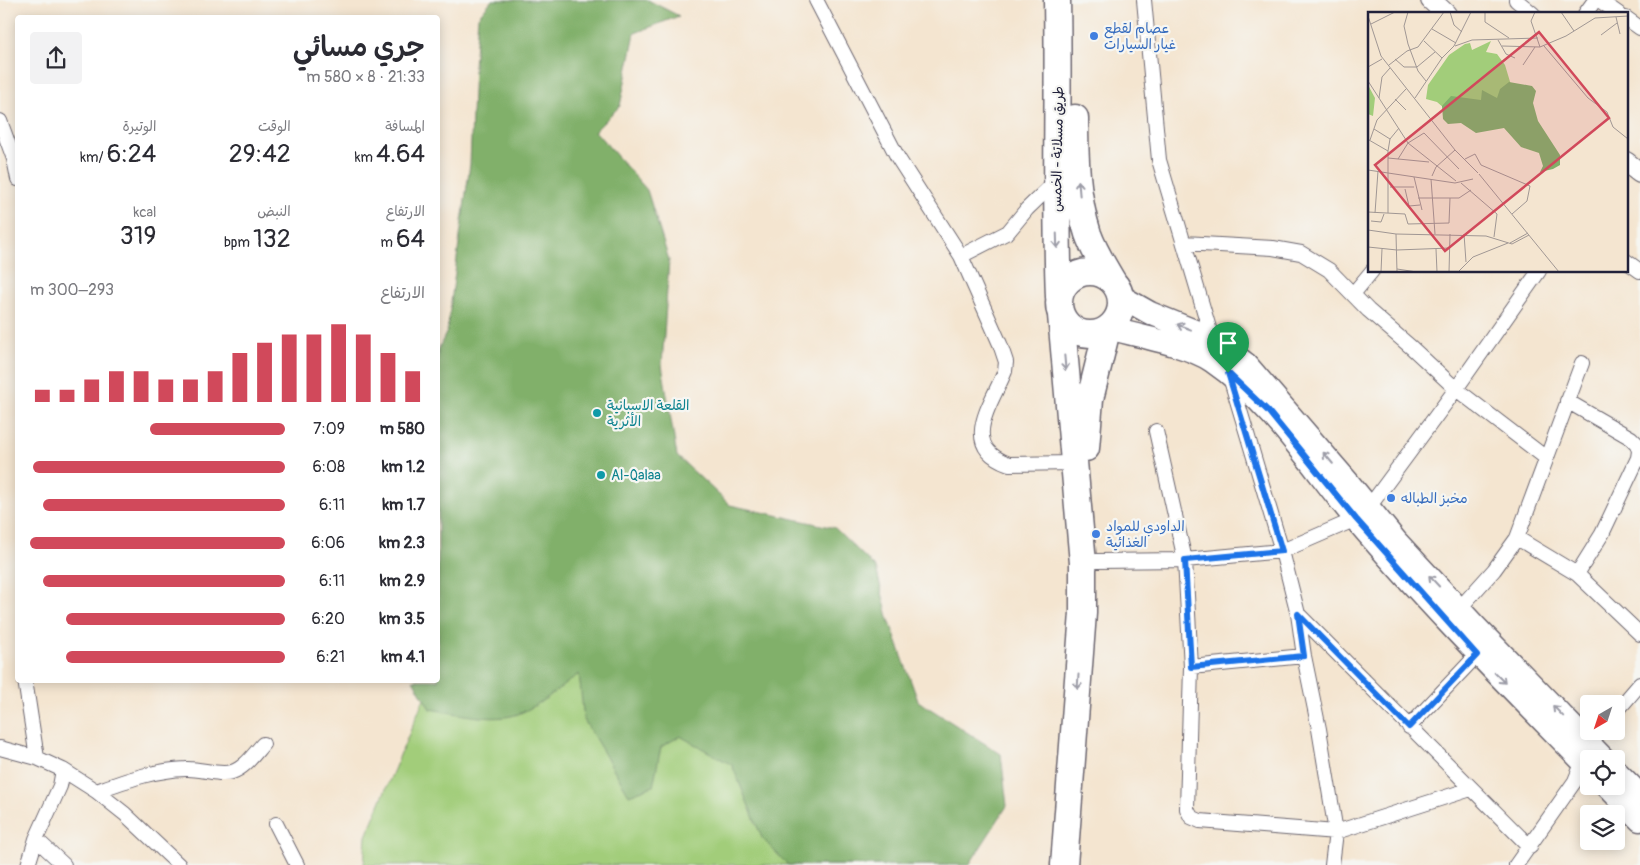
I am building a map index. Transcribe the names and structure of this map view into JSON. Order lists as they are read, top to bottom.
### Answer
{
  "streets": {
    "highway": ["طريق مسلاتة - الخمس"]
  },
  "places": [
    "عصام لقطع غيار السيارات",
    "القلعة الاسبانية الأثرية",
    "Al-Qalaa",
    "مخبز الطباله",
    "الداودي للمواد الغذائية"
  ],
  "north": "bottom left",
  "page": {
    "heading": ["جري مسائي", "21:33 · 8 × 580 m"],
    "stats": [
      ["المسافة", "4.64 km"],
      ["الوقت", "29:42"],
      ["الوتيرة", "6:24 /km"],
      ["الارتفاع", "64 m"],
      ["النبض", "132 bpm"],
      ["kcal", "319"]
    ],
    "chart": ["الارتفاع", "293–300 m"],
    "list": [
      {
        "name": "580 m",
        "note": "7:09"
      },
      {
        "name": "1.2 km",
        "note": "6:08"
      },
      {
        "name": "1.7 km",
        "note": "6:11"
      },
      {
        "name": "2.3 km",
        "note": "6:06"
      },
      {
        "name": "2.9 km",
        "note": "6:11"
      },
      {
        "name": "3.5 km",
        "note": "6:20"
      },
      {
        "name": "4.1 km",
        "note": "6:21"
      }
    ]
  }
}
